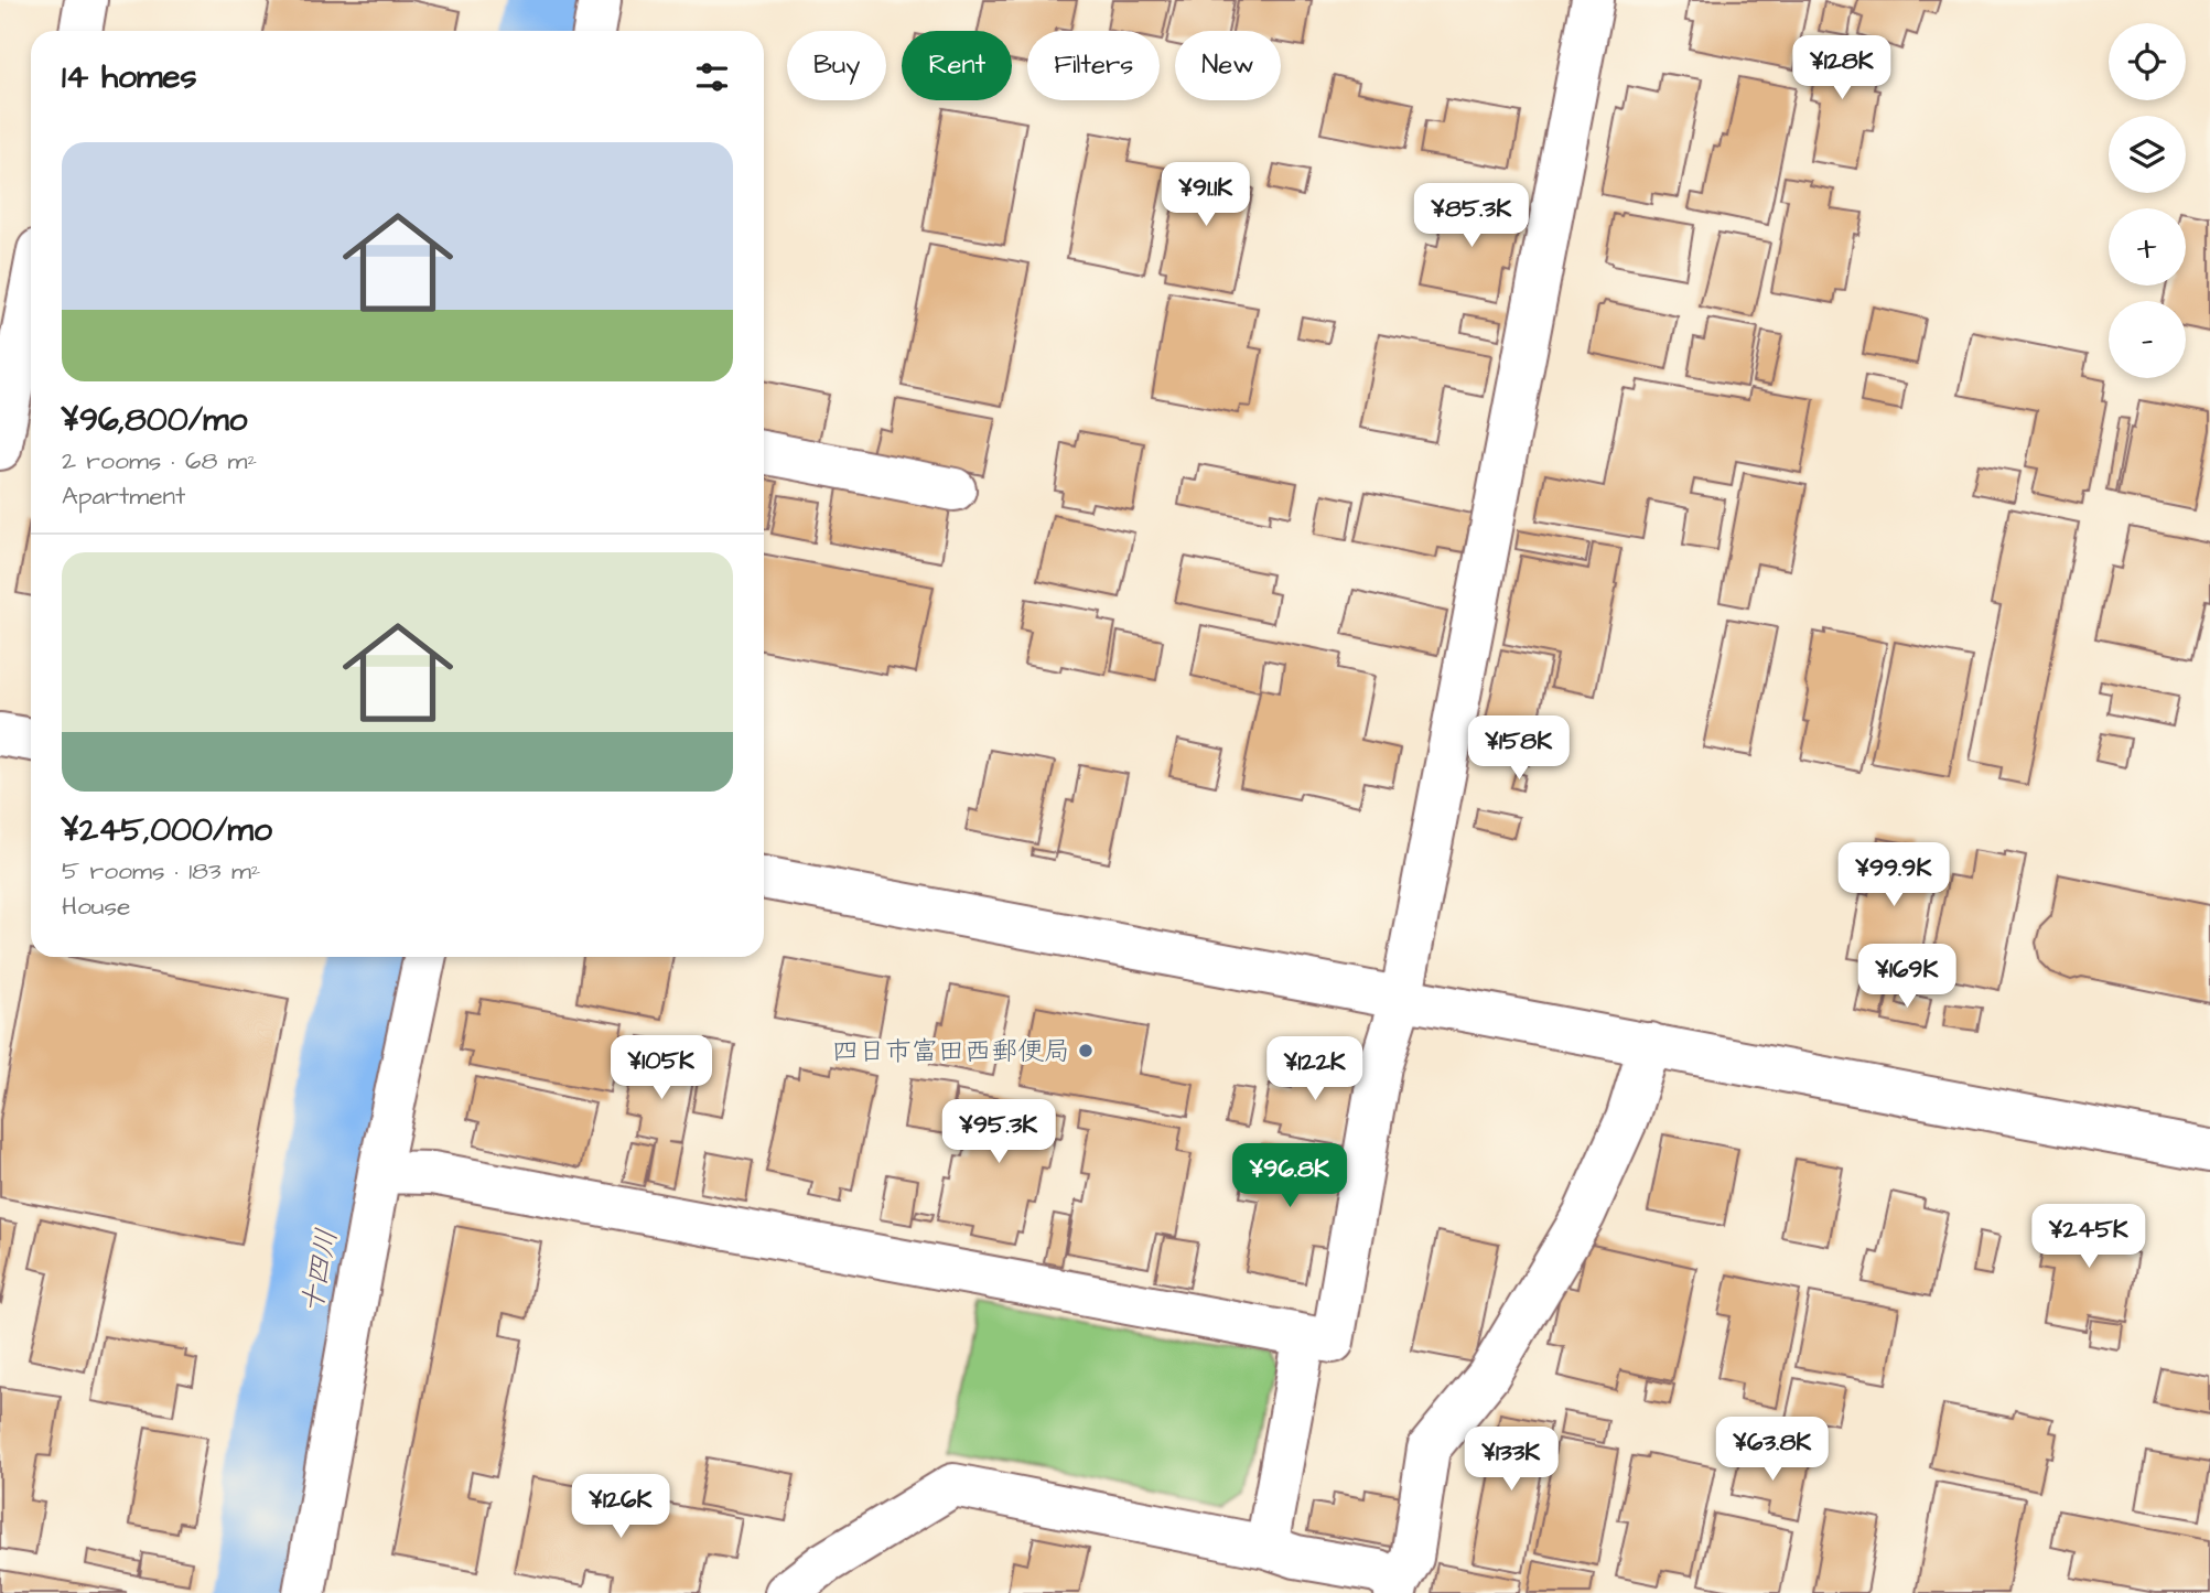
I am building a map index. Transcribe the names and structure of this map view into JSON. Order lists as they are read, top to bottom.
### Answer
{
  "water": ["十四川"],
  "places": ["四日市富田西郵便局"],
  "page": {
    "map_buttons": ["+", "−"],
    "chip": [
      "Buy",
      "Rent",
      "Filters",
      "New"
    ],
    "heading": "14 homes",
    "price": [
      "¥128K",
      "¥91.1K",
      "¥85.3K",
      "¥158K",
      "¥99.9K",
      "¥169K",
      "¥105K",
      "¥122K",
      "¥95.3K",
      "¥96.8K",
      "¥245K",
      "¥63.8K",
      "¥133K",
      "¥126K"
    ],
    "list": [
      {
        "name": "¥96,800/mo",
        "note": "2 rooms · 68 m² · Apartment"
      },
      {
        "name": "¥245,000/mo",
        "note": "5 rooms · 183 m² · House"
      }
    ]
  }
}
